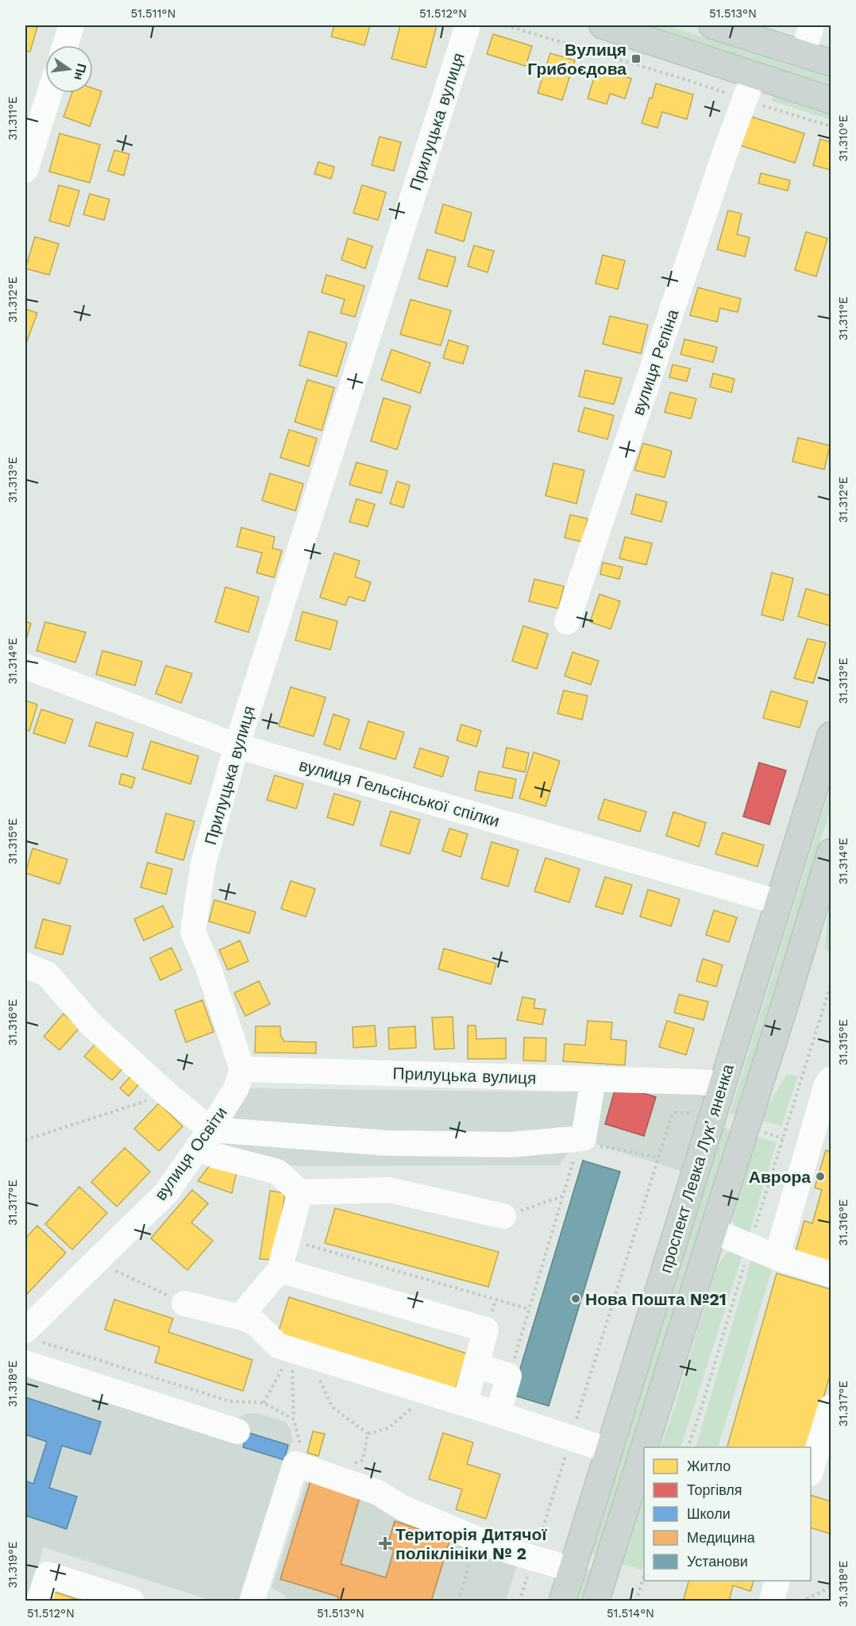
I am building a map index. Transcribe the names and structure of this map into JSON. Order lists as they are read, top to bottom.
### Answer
{
  "streets": {
    "main road": ["проспект Левка Лукʼяненка"],
    "street": [
      "Прилуцька вулиця",
      "вулиця Рєпіна",
      "вулиця Гельсінської спілки",
      "вулиця Освіти"
    ]
  },
  "crossings": [
    ["Прилуцька вулиця", "вулиця Гельсінської спілки"],
    ["Прилуцька вулиця", "вулиця Освіти"],
    ["Прилуцька вулиця", "проспект Левка Лукʼяненка"],
    ["вулиця Гельсінської спілки", "проспект Левка Лукʼяненка"]
  ],
  "places": {
    "transit": ["Вулиця Грибоєдова"],
    "other": ["Аврора", "Нова Пошта №21"],
    "health": ["Територія Дитячої поліклініки № 2"]
  },
  "legend": [
    "Житло",
    "Торгівля",
    "Школи",
    "Медицина",
    "Установи"
  ],
  "north": "right",
  "coordinates": [
    "51.511°N",
    "51.512°N",
    "51.513°N",
    "31.311°E",
    "31.310°E",
    "31.312°E",
    "31.313°E",
    "31.314°E",
    "31.315°E",
    "31.316°E",
    "31.317°E",
    "31.318°E",
    "31.319°E",
    "51.514°N"
  ]
}
